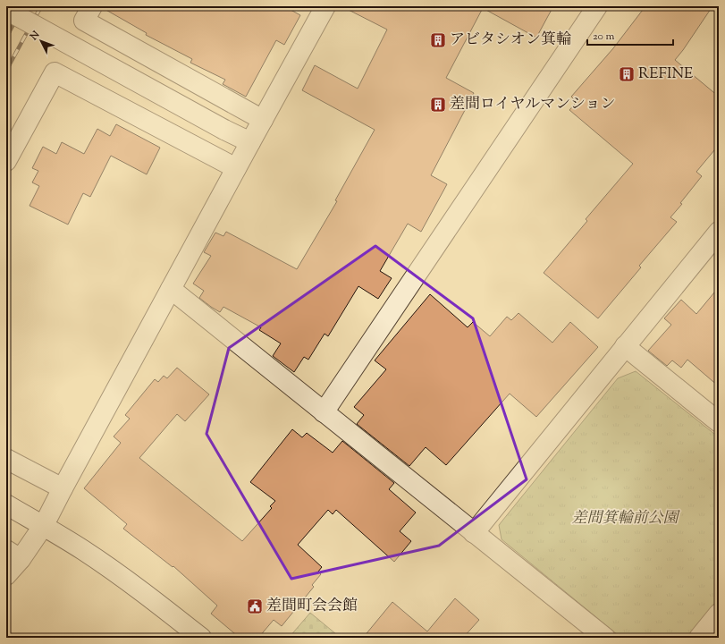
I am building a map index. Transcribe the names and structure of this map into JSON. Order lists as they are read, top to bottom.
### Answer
{
  "parks": ["差間箕輪前公園"],
  "places": {
    "building": ["アビタシオン箕輪", "REFINE", "差間ロイヤルマンション"],
    "public building": ["差間町会会館"]
  },
  "scale_bar": "20 m",
  "north": "top left"
}
